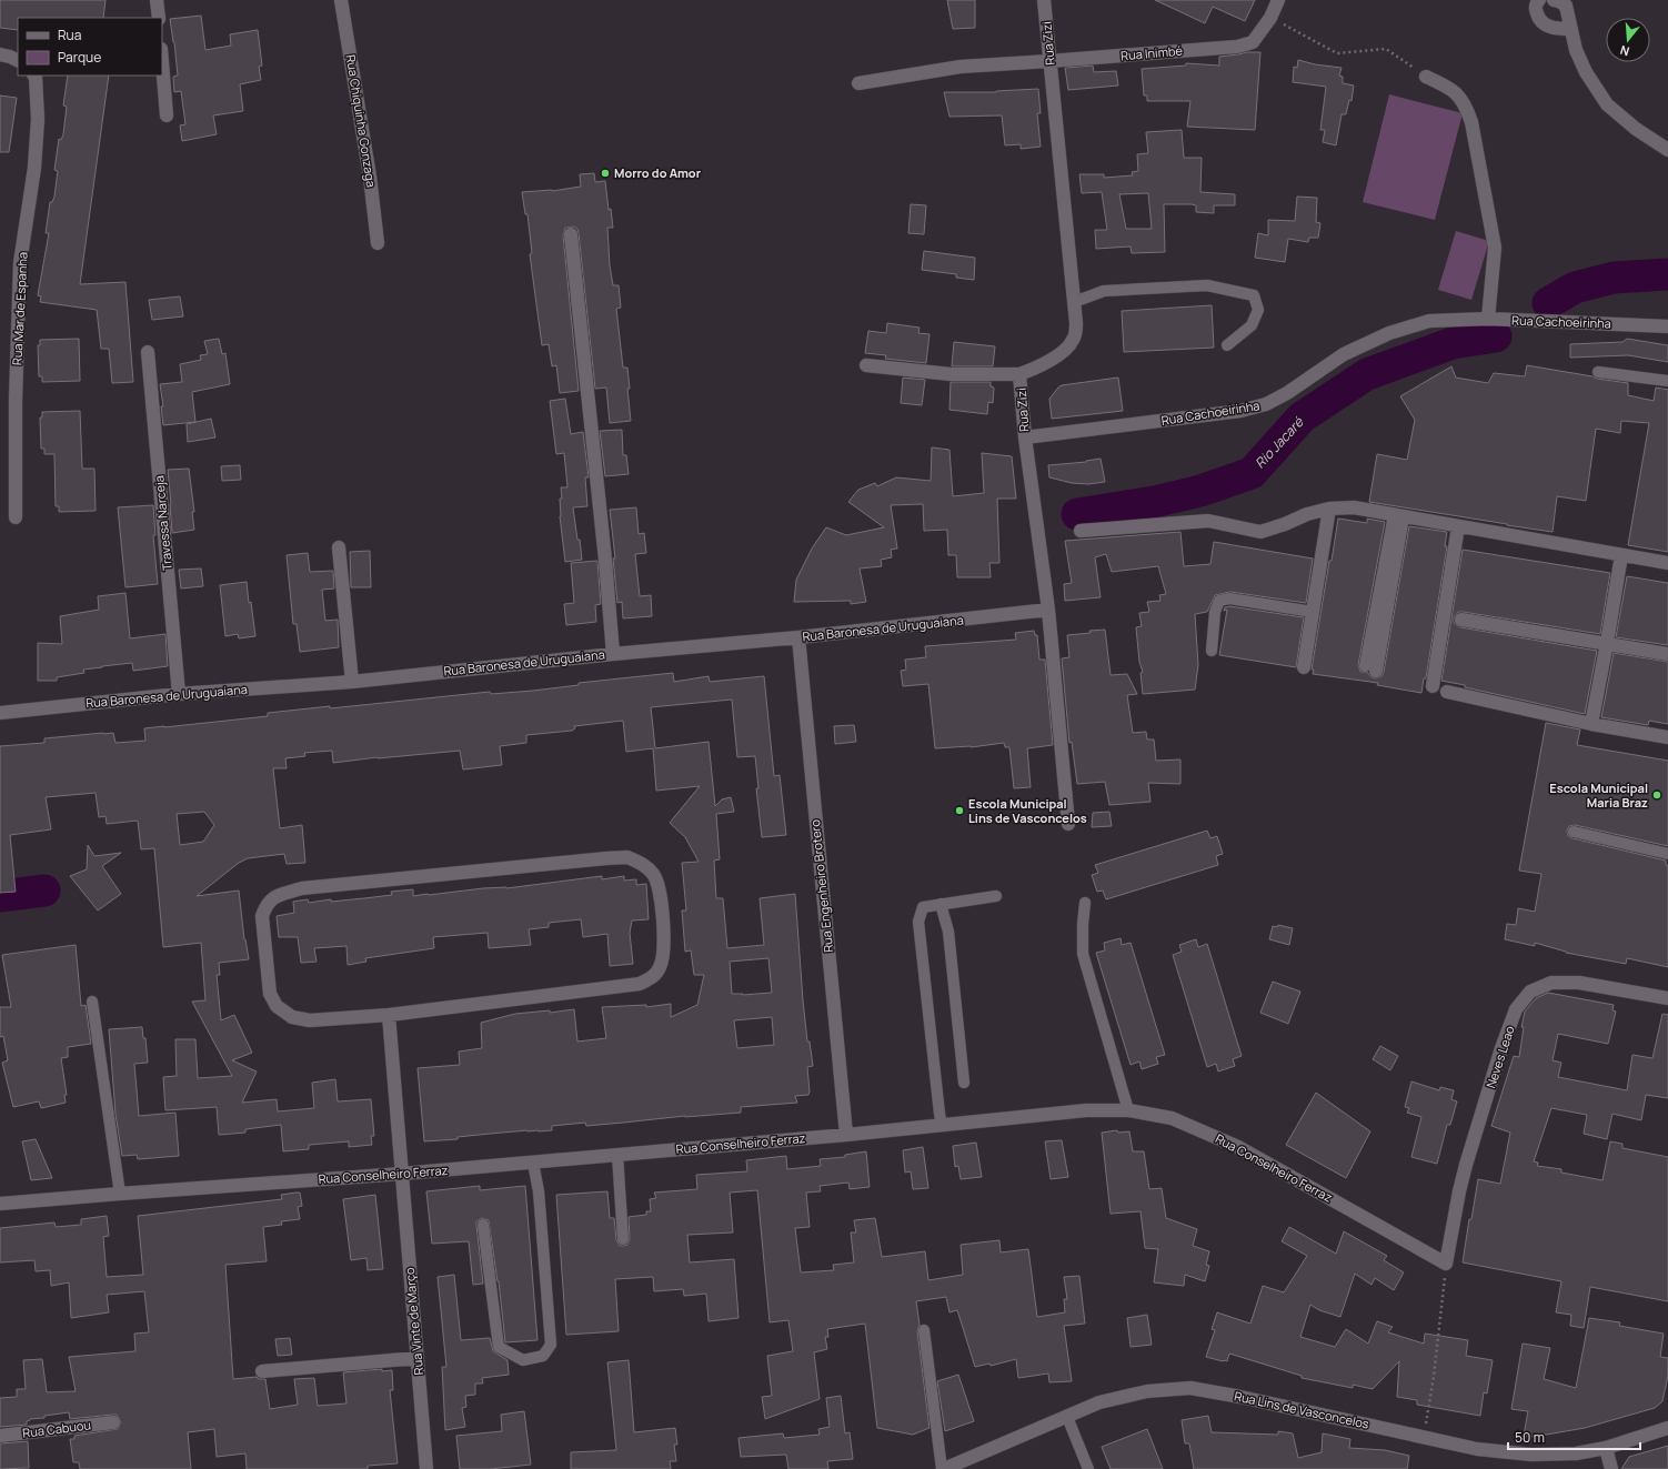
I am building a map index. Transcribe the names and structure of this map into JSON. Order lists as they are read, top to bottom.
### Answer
{
  "streets": {
    "street": [
      "Rua Zizi",
      "Rua Inimbé",
      "Rua Chiquinha Gonzaga",
      "Rua Mar de Espanha",
      "Rua Cachoeirinha",
      "Travessa Narceja",
      "Rua Baronesa de Uruguaiana",
      "Rua Engenheiro Brotero",
      "Neves Leao",
      "Rua Conselheiro Ferraz",
      "Rua Vinte de Março",
      "Rua Lins de Vasconcelos",
      "Rua Cabuou"
    ]
  },
  "crossings": [
    ["Rua Zizi", "Rua Inimbé"],
    ["Rua Zizi", "Rua Cachoeirinha"],
    ["Rua Zizi", "Rua Baronesa de Uruguaiana"],
    ["Travessa Narceja", "Rua Baronesa de Uruguaiana"],
    ["Rua Baronesa de Uruguaiana", "Rua Engenheiro Brotero"],
    ["Rua Engenheiro Brotero", "Rua Conselheiro Ferraz"],
    ["Neves Leao", "Rua Conselheiro Ferraz"],
    ["Rua Conselheiro Ferraz", "Rua Vinte de Março"]
  ],
  "water": ["Rio Jacaré"],
  "places": ["Morro do Amor", "Escola Municipal Maria Braz", "Escola Municipal Lins de Vasconcelos"],
  "legend": ["Rua", "Parque"],
  "scale_bar": "50 m",
  "north": "bottom"
}
